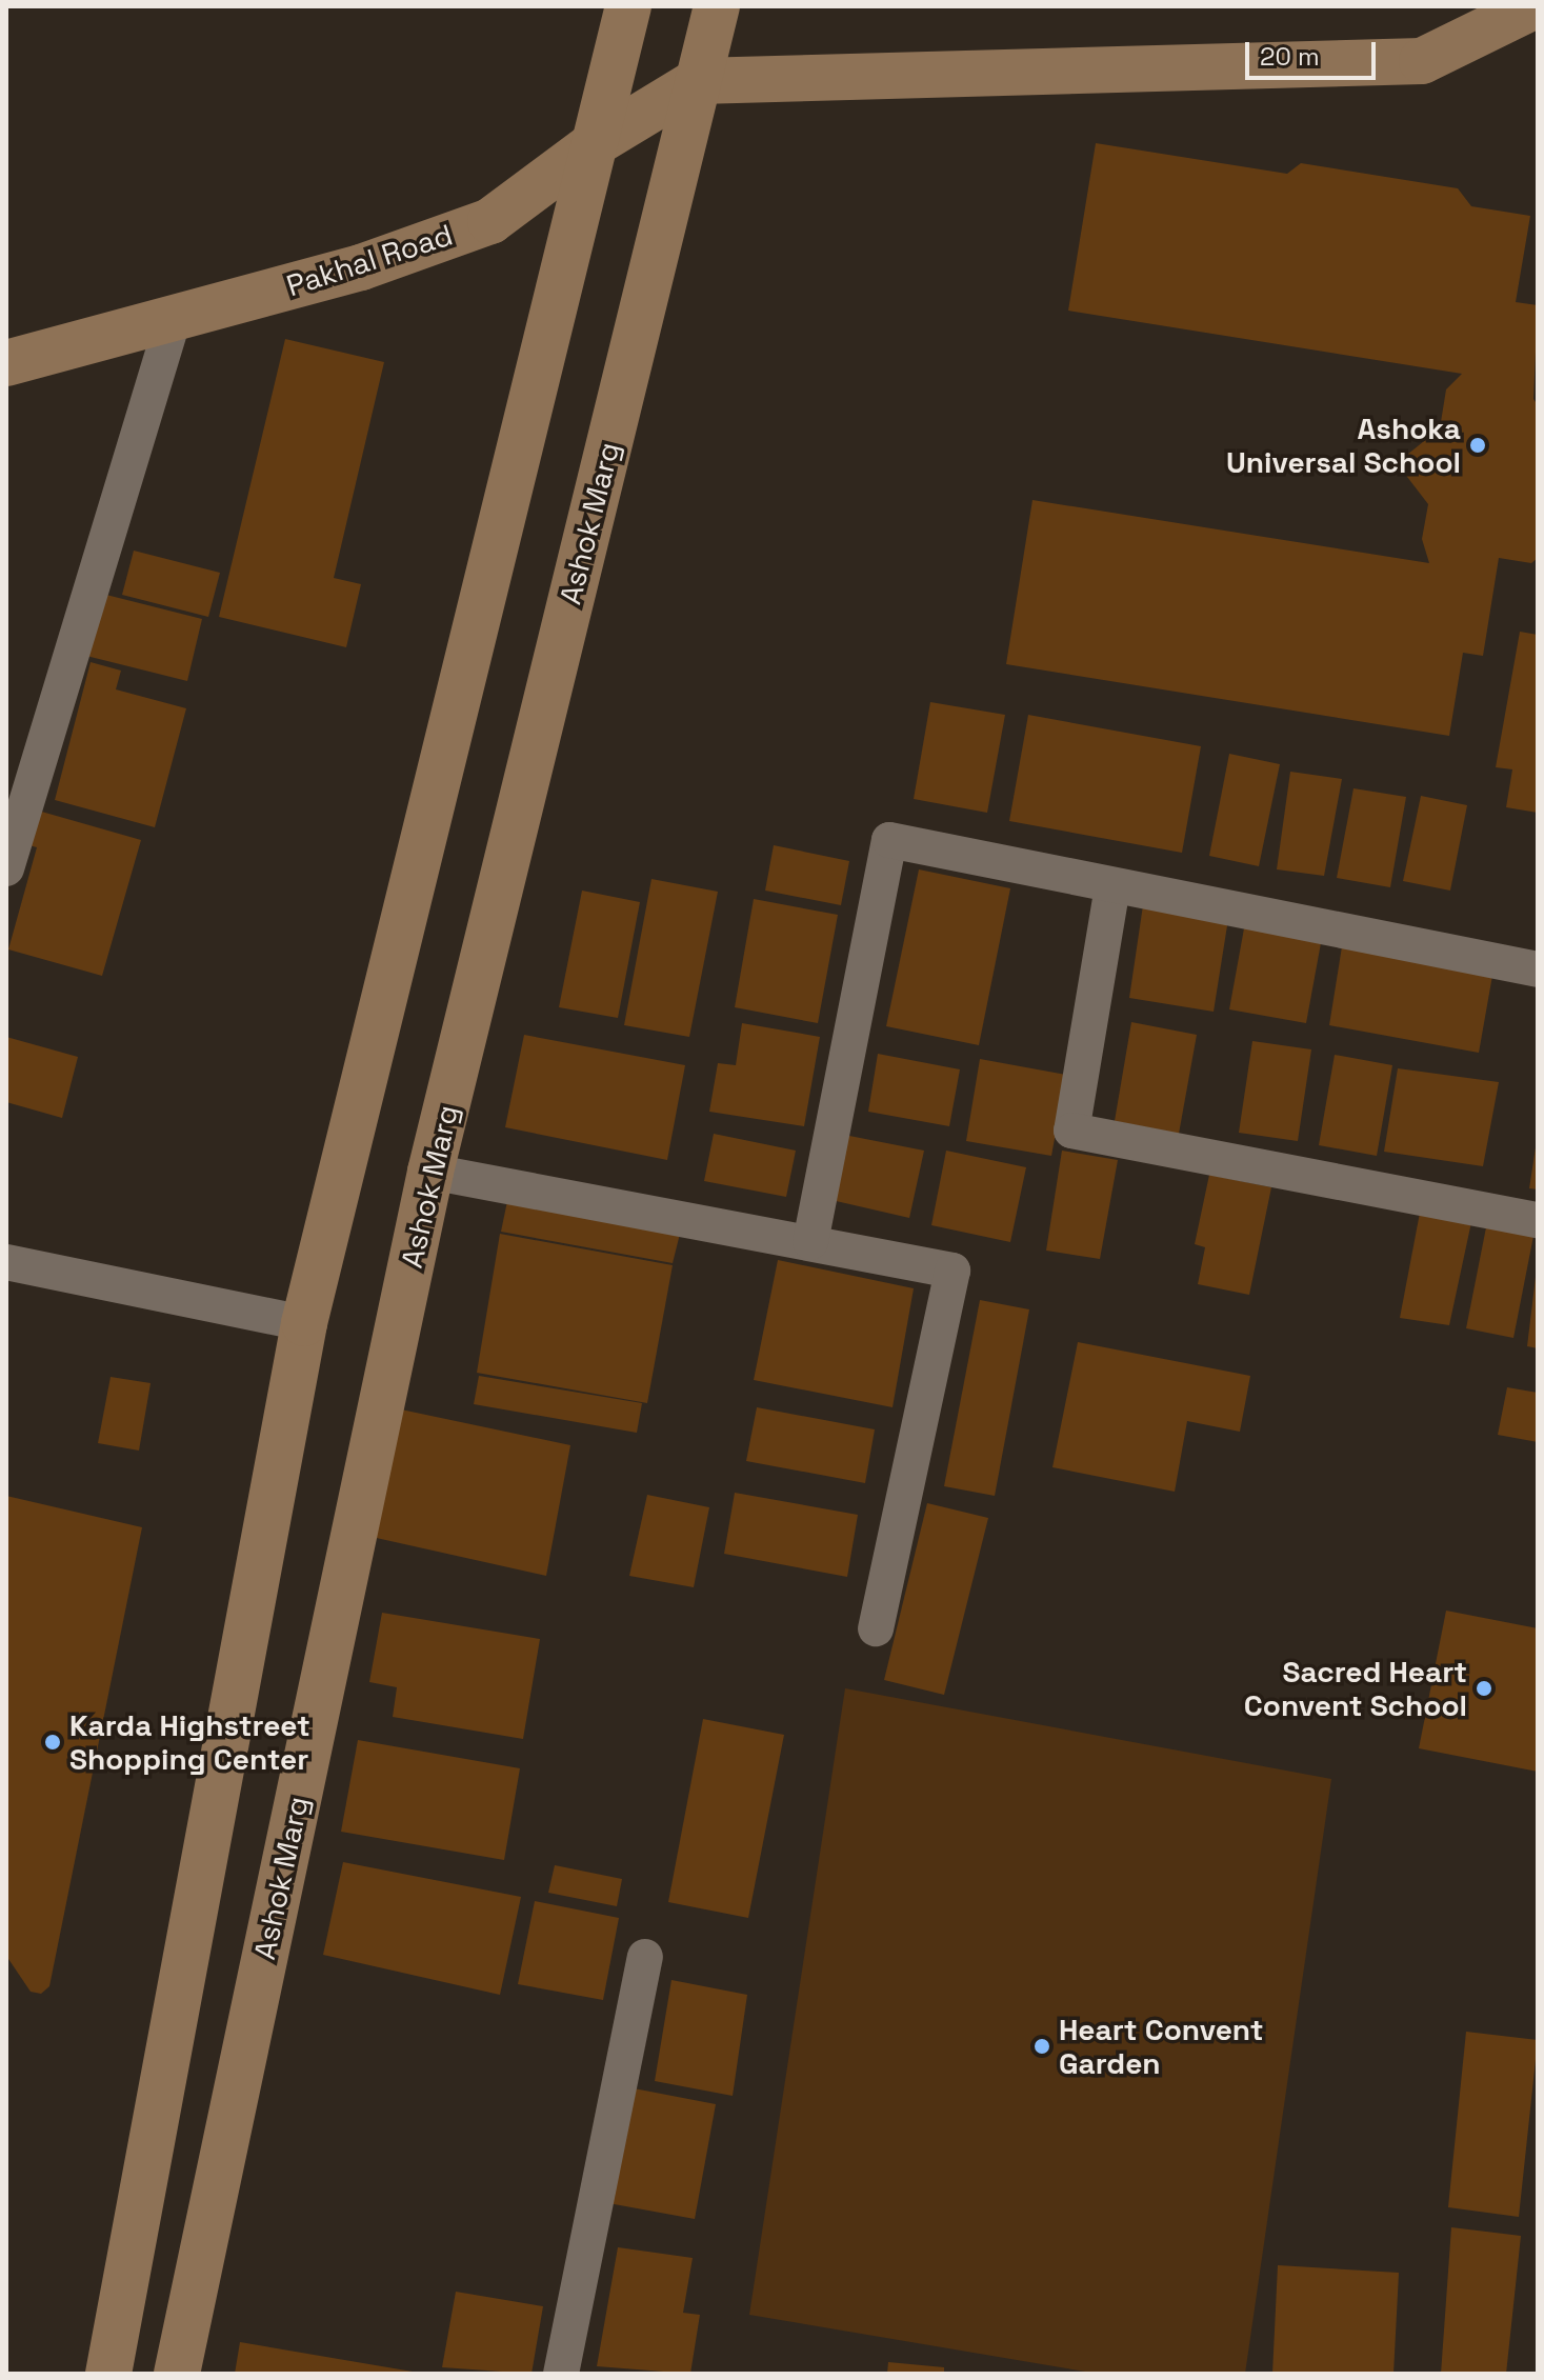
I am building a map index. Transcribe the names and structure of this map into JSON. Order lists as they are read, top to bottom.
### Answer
{
  "streets": {
    "street": ["Pakhal Road", "Ashok Marg"]
  },
  "crossings": [
    ["Pakhal Road", "Ashok Marg"]
  ],
  "places": [
    "Ashoka Universal School",
    "Sacred Heart Convent School",
    "Karda Highstreet Shopping Center",
    "Heart Convent Garden"
  ],
  "scale_bar": "20 m"
}
